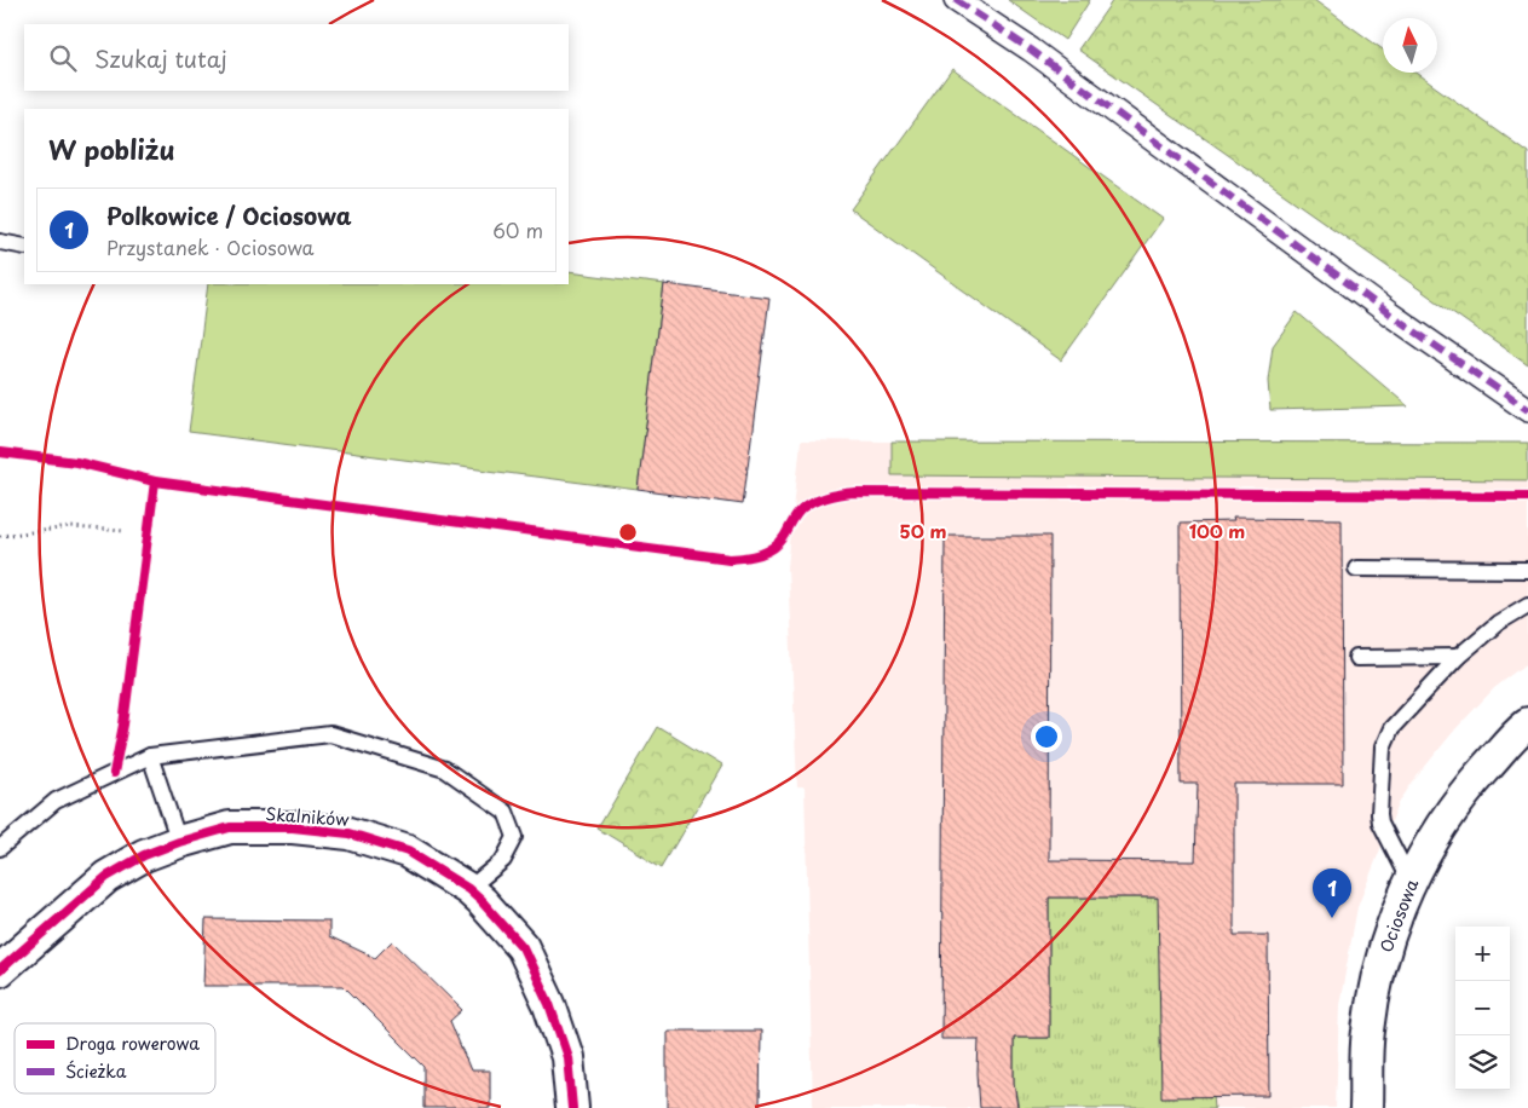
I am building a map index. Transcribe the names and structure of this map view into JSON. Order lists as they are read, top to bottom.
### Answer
{
  "streets": {
    "street": ["Skalników", "Ociosowa"]
  },
  "legend": ["Droga rowerowa", "Ścieżka"],
  "north": "top",
  "page": {
    "search": "Szukaj tutaj",
    "heading": "W pobliżu",
    "list": [
      {
        "mark": "1",
        "name": "Polkowice / Ociosowa",
        "note": "Przystanek · Ociosowa",
        "value": "60 m"
      }
    ],
    "pins": "1",
    "map_buttons": ["+", "−"]
  },
  "rings": ["50 m", "100 m"]
}
